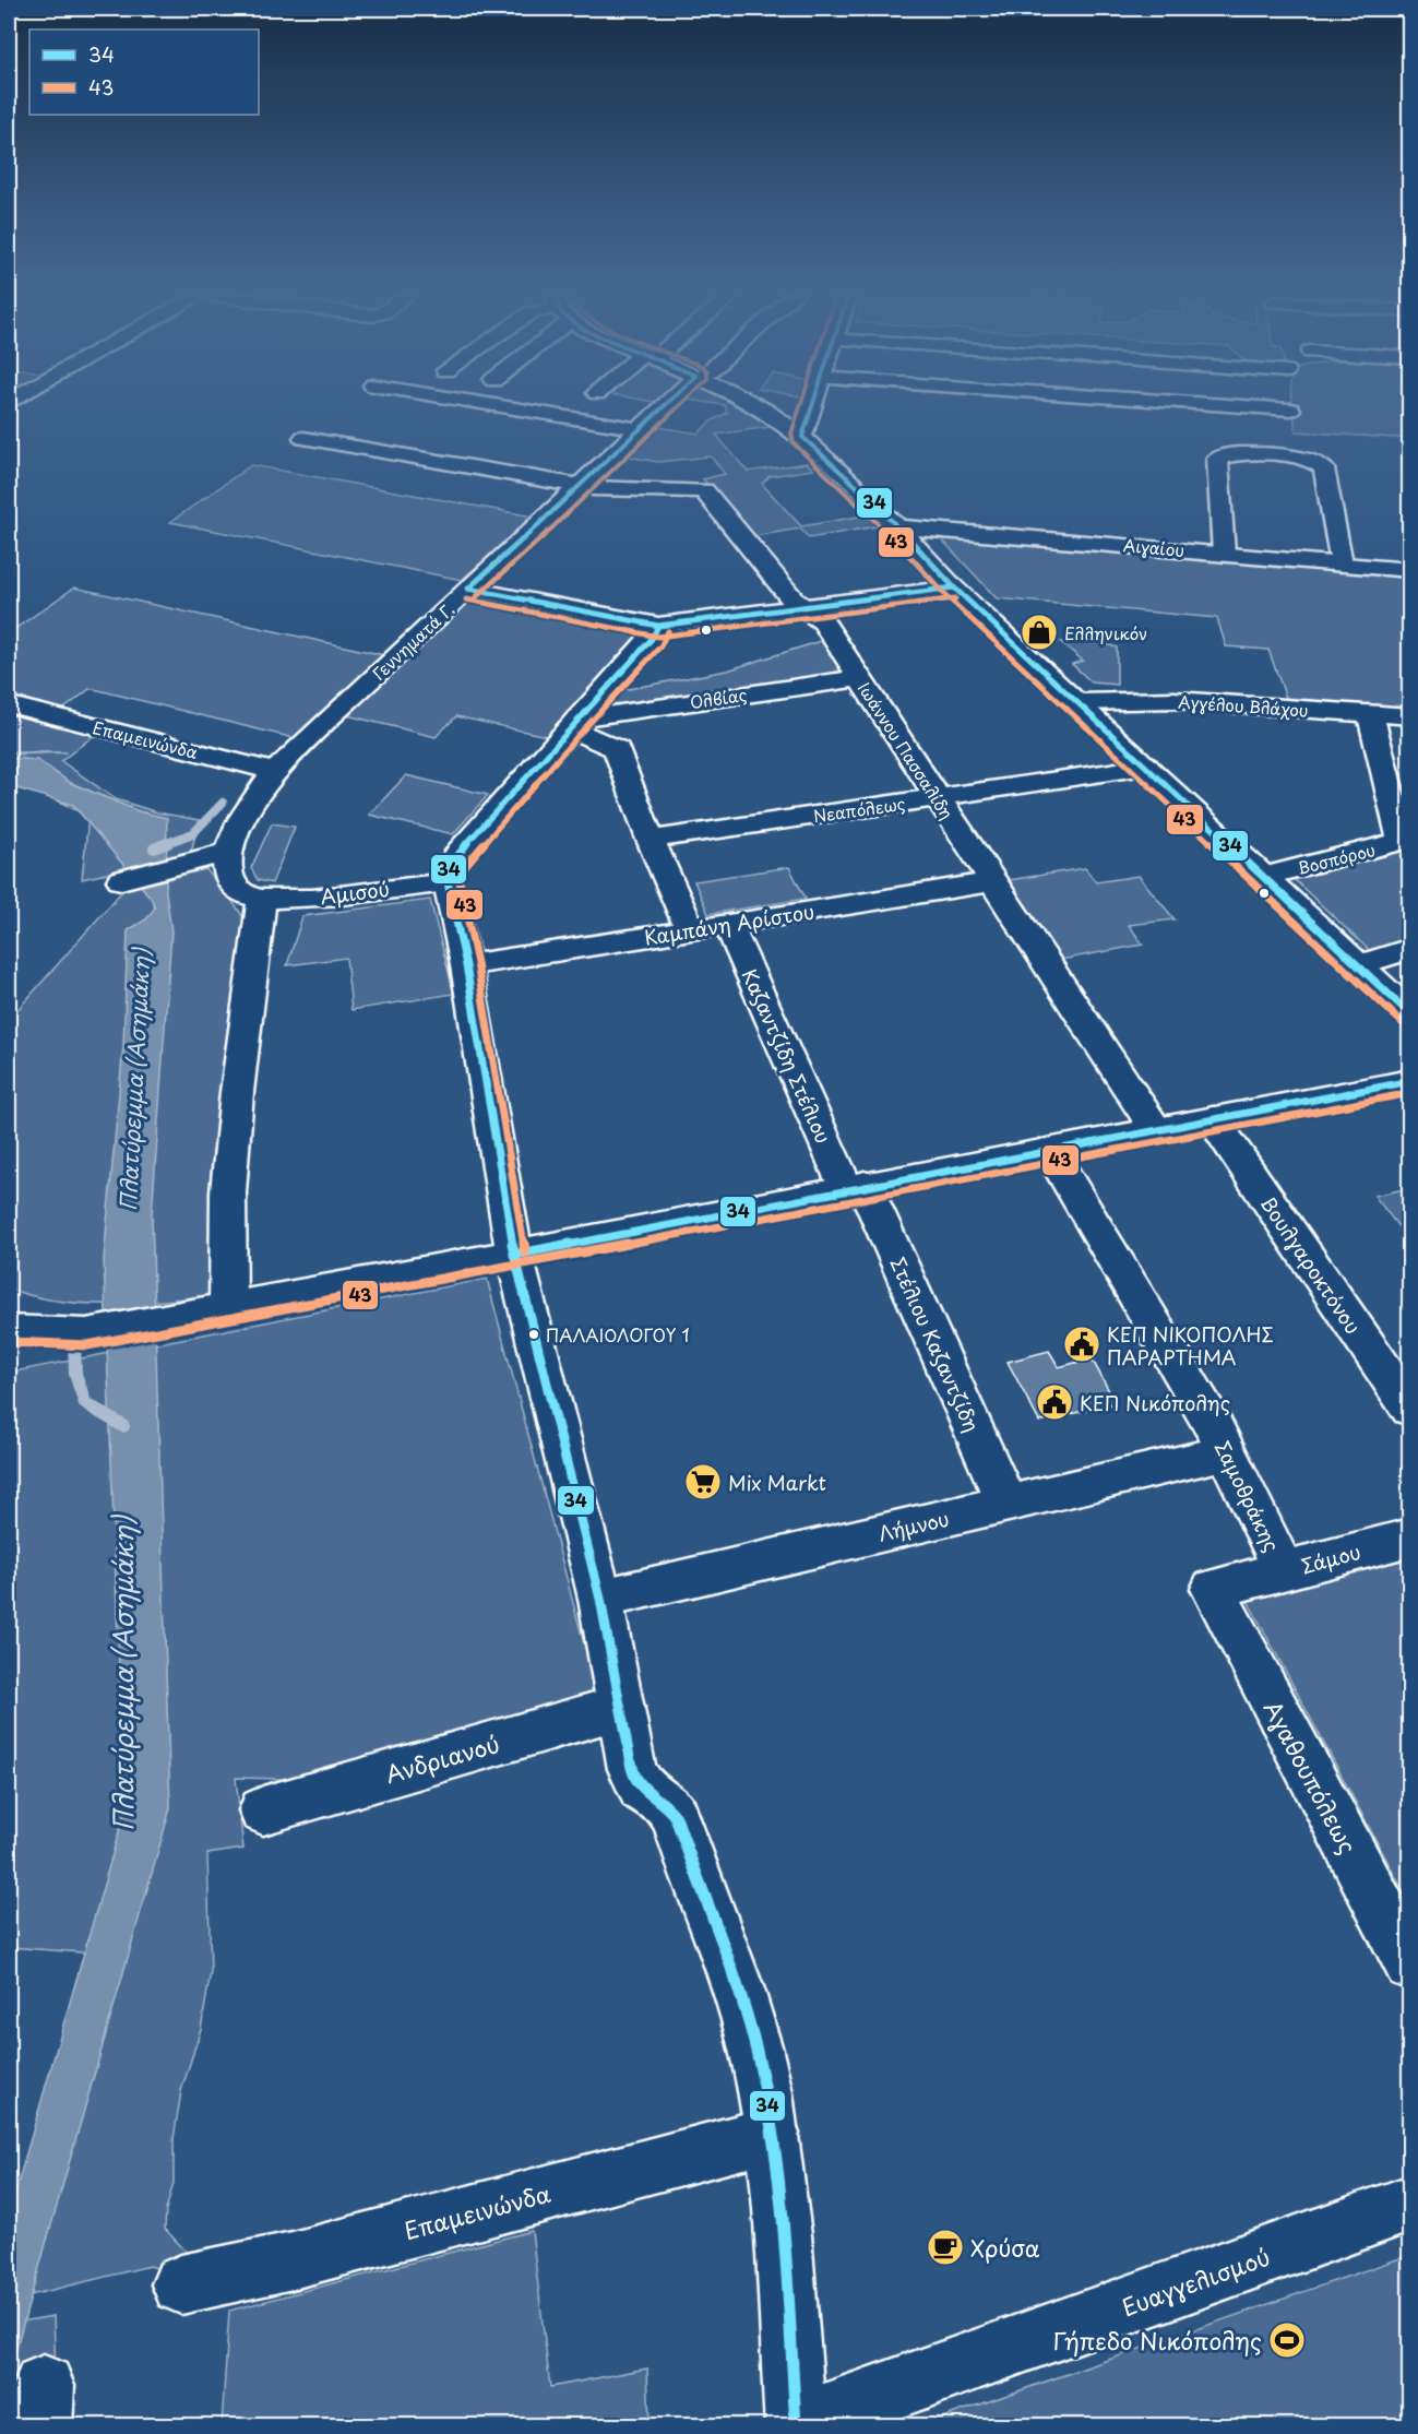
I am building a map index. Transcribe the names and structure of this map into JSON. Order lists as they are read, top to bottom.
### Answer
{
  "streets": {
    "street": [
      "Αιγαίου",
      "Γεννηματά Γ.",
      "Ολβίας",
      "Αγγέλου Βλάχου",
      "Επαμεινώνδα",
      "Ιωάννου Πασσαλίδη",
      "Νεαπόλεως",
      "Βοσπόρου",
      "Αμισού",
      "Καμπάνη Αρίστου",
      "Καζαντζίδη Στέλιου",
      "Βουλγαροκτόνου",
      "Στέλιου Καζαντζίδη",
      "Σαμοθράκης",
      "Λήμνου",
      "Σάμου",
      "Ανδριανού",
      "Αγαθουπόλεως",
      "Ευαγγελισμού"
    ]
  },
  "crossings": [
    ["Γεννηματά Γ.", "Επαμεινώνδα"],
    ["Γεννηματά Γ.", "Ιωάννου Πασσαλίδη"],
    ["Γεννηματά Γ.", "Αμισού"],
    ["Ολβίας", "Ιωάννου Πασσαλίδη"],
    ["Ιωάννου Πασσαλίδη", "Νεαπόλεως"],
    ["Ιωάννου Πασσαλίδη", "Καμπάνη Αρίστου"],
    ["Καμπάνη Αρίστου", "Καζαντζίδη Στέλιου"],
    ["Καζαντζίδη Στέλιου", "Στέλιου Καζαντζίδη"],
    ["Στέλιου Καζαντζίδη", "Λήμνου"],
    ["Σαμοθράκης", "Λήμνου"],
    ["Σαμοθράκης", "Σάμου"],
    ["Σάμου", "Αγαθουπόλεως"]
  ],
  "water": ["Πλατύρεμμα (Ασημάκη)"],
  "places": {
    "shop": ["Ελληνικόν"],
    "other": ["ΠΑΛΑΙΟΛΟΓΟΥ 1"],
    "public building": ["ΚΕΠ ΝΙΚΟΠΟΛΗΣ ΠΑΡΑΡΤΗΜΑ", "ΚΕΠ Νικόπολης"],
    "supermarket": ["Mix Markt"],
    "cafe": ["Χρύσα"],
    "sports": ["Γήπεδο Νικόπολης"]
  },
  "lines": ["transit line 34", "transit line 43"],
  "legend": ["34", "43"]
}
